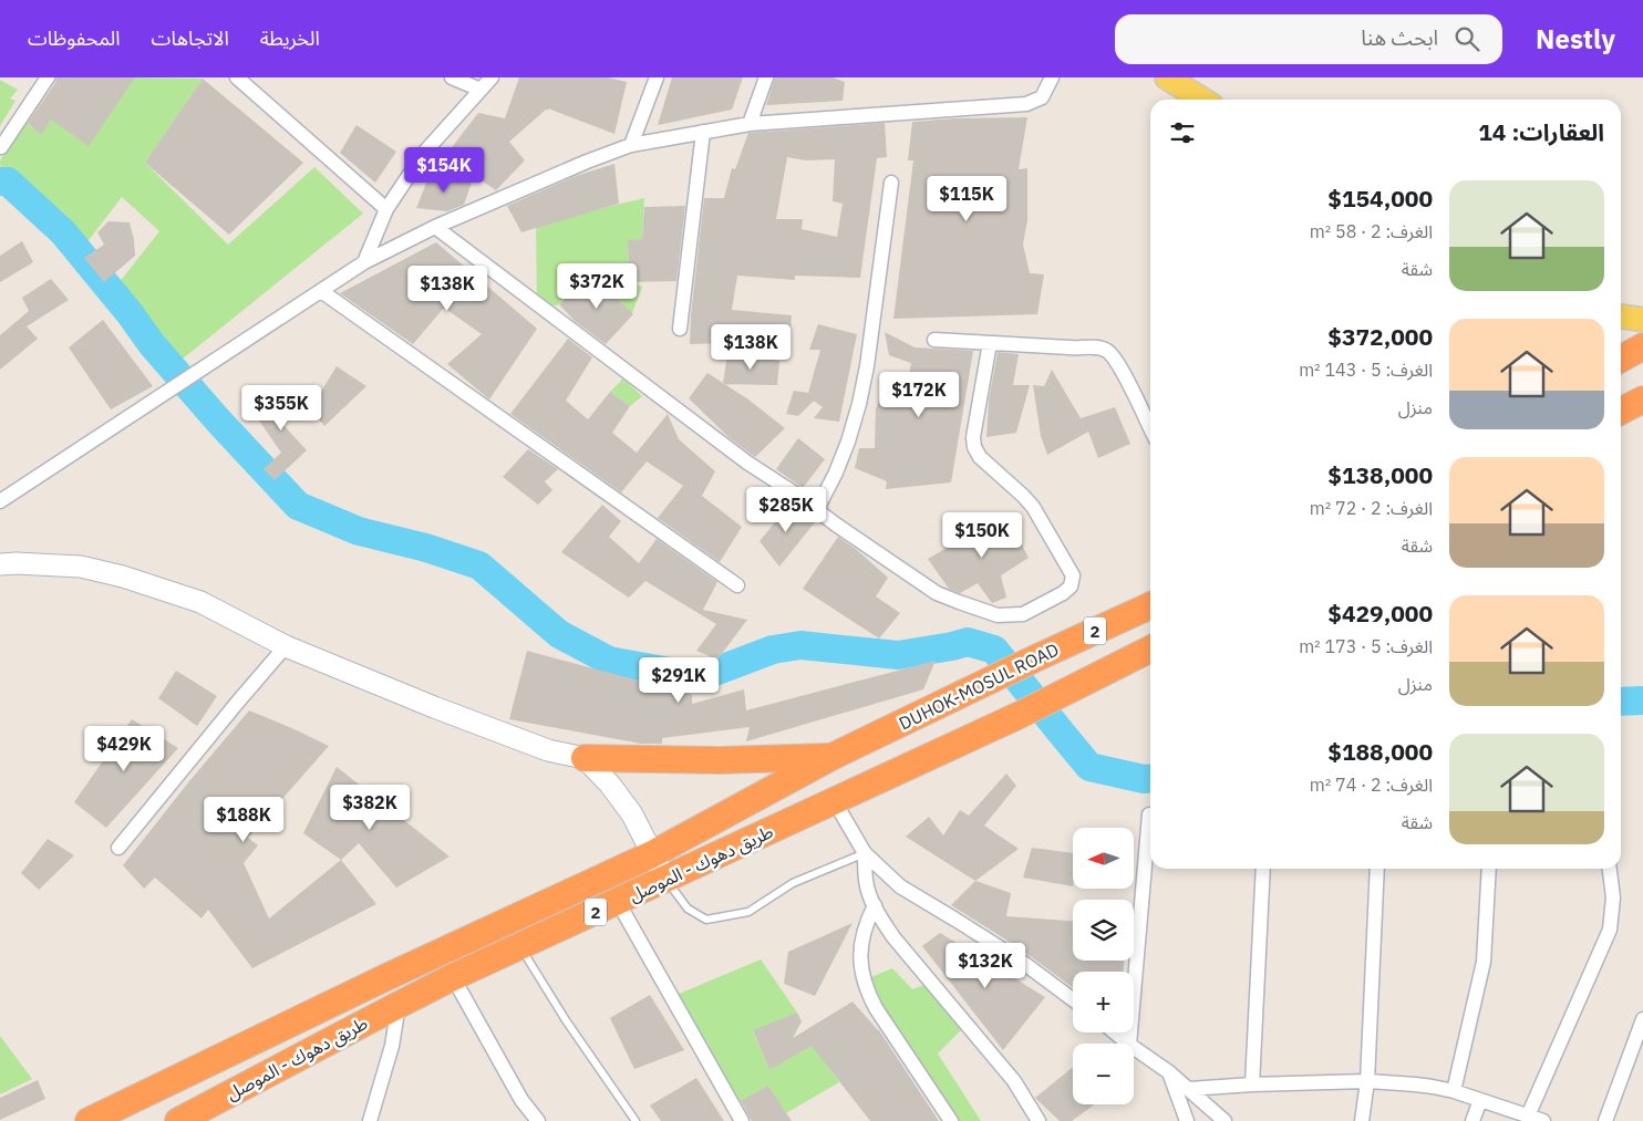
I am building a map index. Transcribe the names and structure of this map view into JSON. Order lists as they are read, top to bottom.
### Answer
{
  "streets": {
    "highway": ["2", "DUHOK-MOSUL ROAD", "طريق دهوك - الموصل"]
  },
  "crossings": [
    ["2", "DUHOK-MOSUL ROAD"],
    ["2", "طريق دهوك - الموصل"]
  ],
  "north": "left",
  "page": {
    "header": "Nestly",
    "search": "ابحث هنا",
    "nav": ["الخريطة", "الاتجاهات", "المحفوظات"],
    "heading": "العقارات: 14",
    "price": [
      "$154K",
      "$115K",
      "$372K",
      "$138K",
      "$138K",
      "$172K",
      "$355K",
      "$285K",
      "$150K",
      "$291K",
      "$429K",
      "$382K",
      "$188K",
      "$132K"
    ],
    "list": [
      {
        "name": "$154,000",
        "note": "الغرف: 2 · 58 m² · شقة"
      },
      {
        "name": "$372,000",
        "note": "الغرف: 5 · 143 m² · منزل"
      },
      {
        "name": "$138,000",
        "note": "الغرف: 2 · 72 m² · شقة"
      },
      {
        "name": "$429,000",
        "note": "الغرف: 5 · 173 m² · منزل"
      },
      {
        "name": "$188,000",
        "note": "الغرف: 2 · 74 m² · شقة"
      }
    ],
    "map_buttons": ["+", "−"]
  }
}
